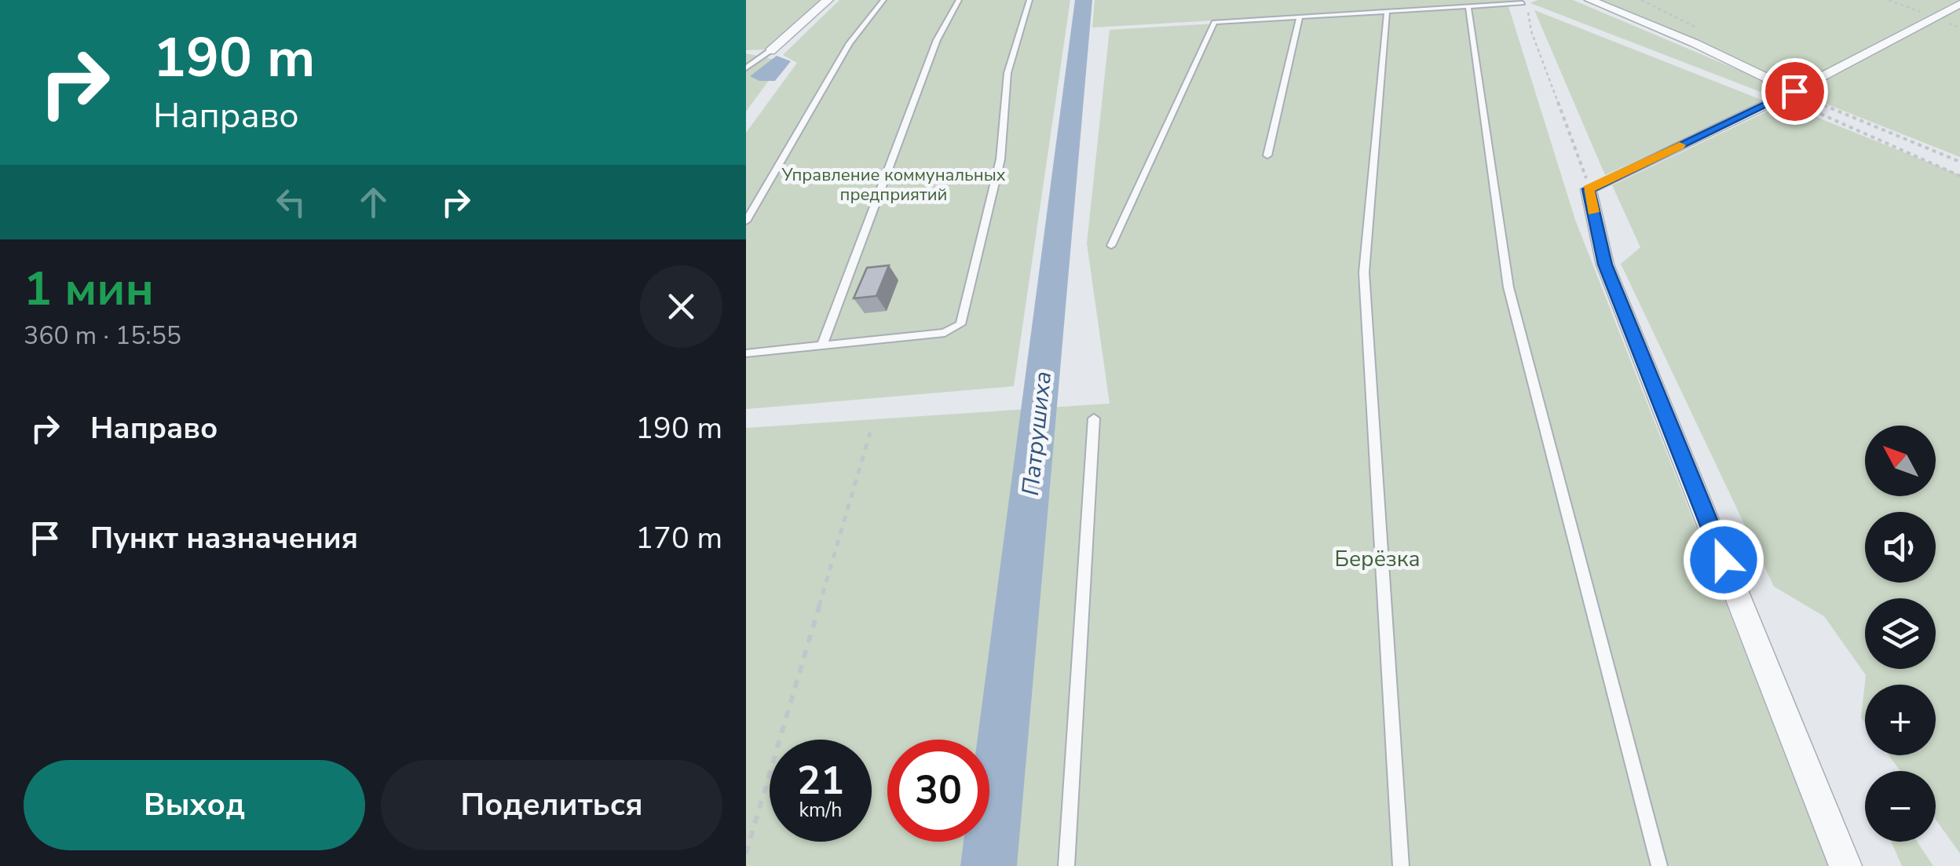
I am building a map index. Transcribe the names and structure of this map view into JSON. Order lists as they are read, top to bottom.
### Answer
{
  "water": ["Патрушиха"],
  "parks": ["Управление коммунальных предприятий", "Берёзка"],
  "north": "top left",
  "page": {
    "turn": ["190 m", "Направо"],
    "heading": ["1 мин", "360 m · 15:55"],
    "list": [
      {
        "name": "Направо",
        "value": "190 m"
      },
      {
        "name": "Пункт назначения",
        "value": "170 m"
      }
    ],
    "map_buttons": ["+", "−"],
    "speed": "21 km/h",
    "limit": "30",
    "buttons": ["Выход", "Поделиться"]
  }
}
